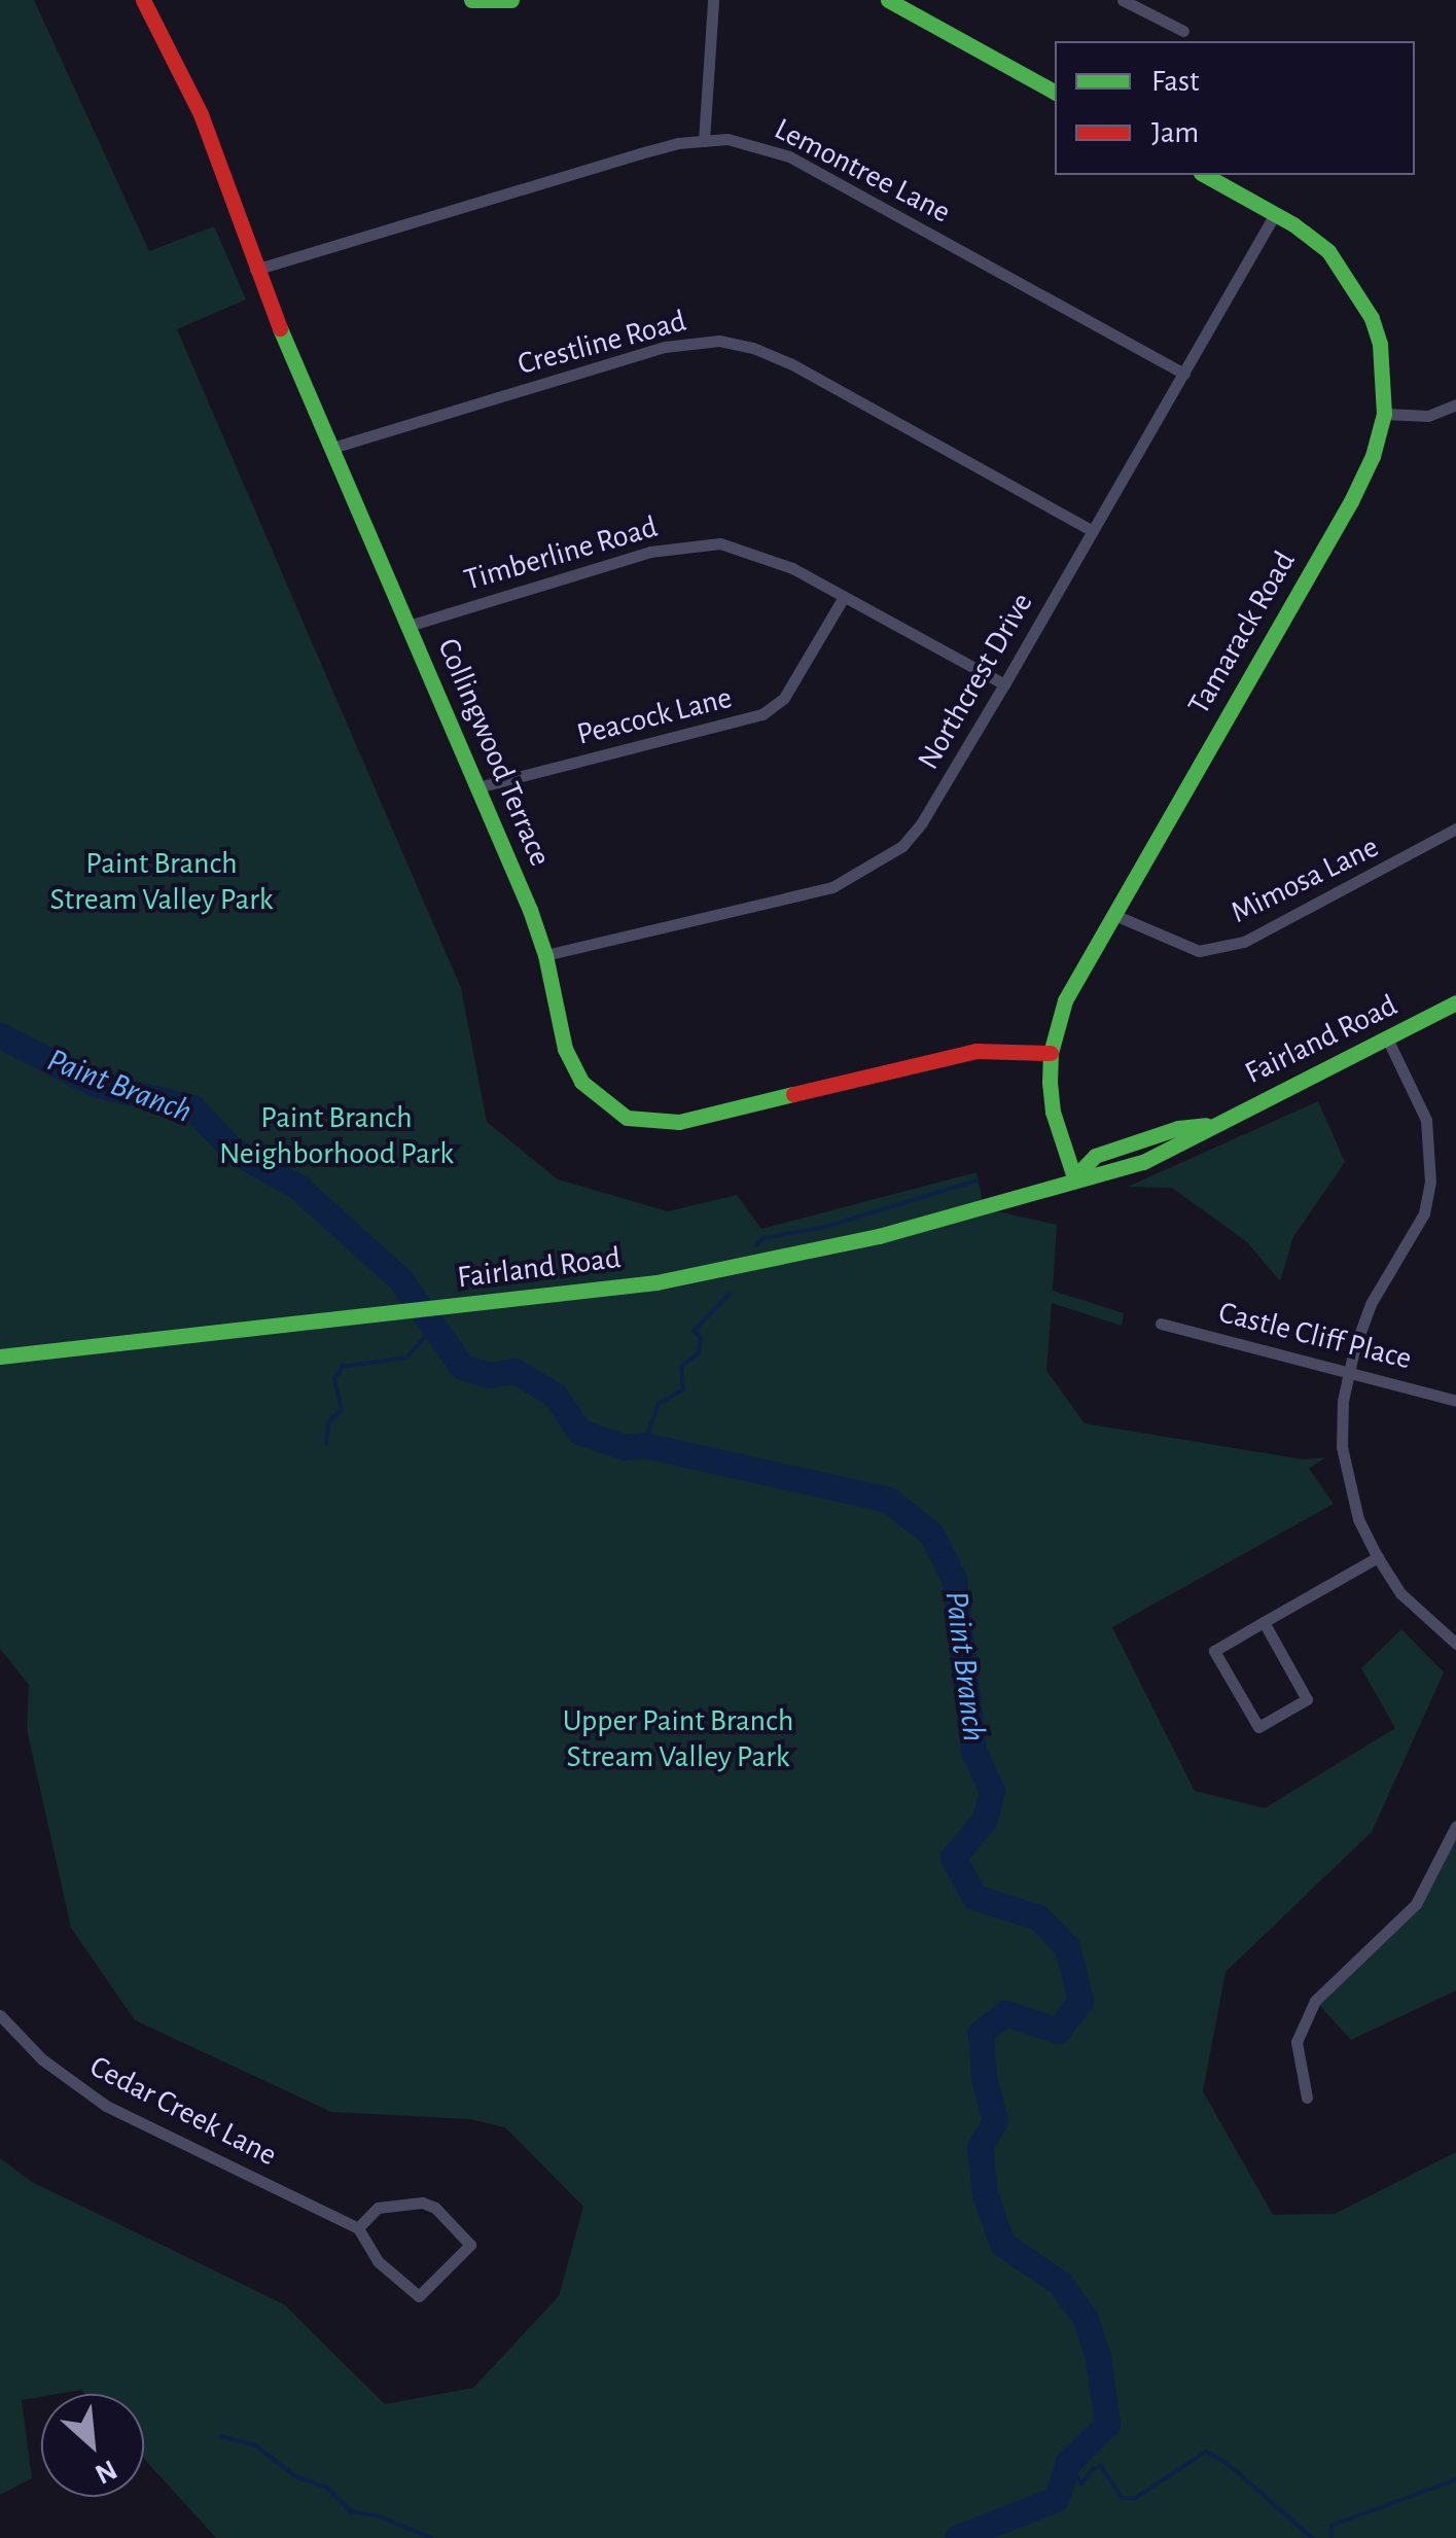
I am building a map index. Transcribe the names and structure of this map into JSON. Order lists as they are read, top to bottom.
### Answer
{
  "streets": {
    "street": [
      "Lemontree Lane",
      "Crestline Road",
      "Timberline Road",
      "Tamarack Road",
      "Northcrest Drive",
      "Peacock Lane",
      "Collingwood Terrace",
      "Mimosa Lane",
      "Fairland Road",
      "Castle Cliff Place",
      "Cedar Creek Lane"
    ]
  },
  "crossings": [
    ["Lemontree Lane", "Northcrest Drive"],
    ["Lemontree Lane", "Collingwood Terrace"],
    ["Crestline Road", "Northcrest Drive"],
    ["Crestline Road", "Collingwood Terrace"],
    ["Timberline Road", "Northcrest Drive"],
    ["Timberline Road", "Peacock Lane"],
    ["Timberline Road", "Collingwood Terrace"],
    ["Tamarack Road", "Northcrest Drive"],
    ["Tamarack Road", "Collingwood Terrace"],
    ["Tamarack Road", "Mimosa Lane"],
    ["Tamarack Road", "Fairland Road"],
    ["Northcrest Drive", "Collingwood Terrace"],
    ["Peacock Lane", "Collingwood Terrace"]
  ],
  "water": ["Paint Branch"],
  "parks": ["Paint Branch Stream Valley Park", "Paint Branch Neighborhood Park", "Upper Paint Branch Stream Valley Park"],
  "legend": ["Fast", "Jam"],
  "north": "bottom right"
}
